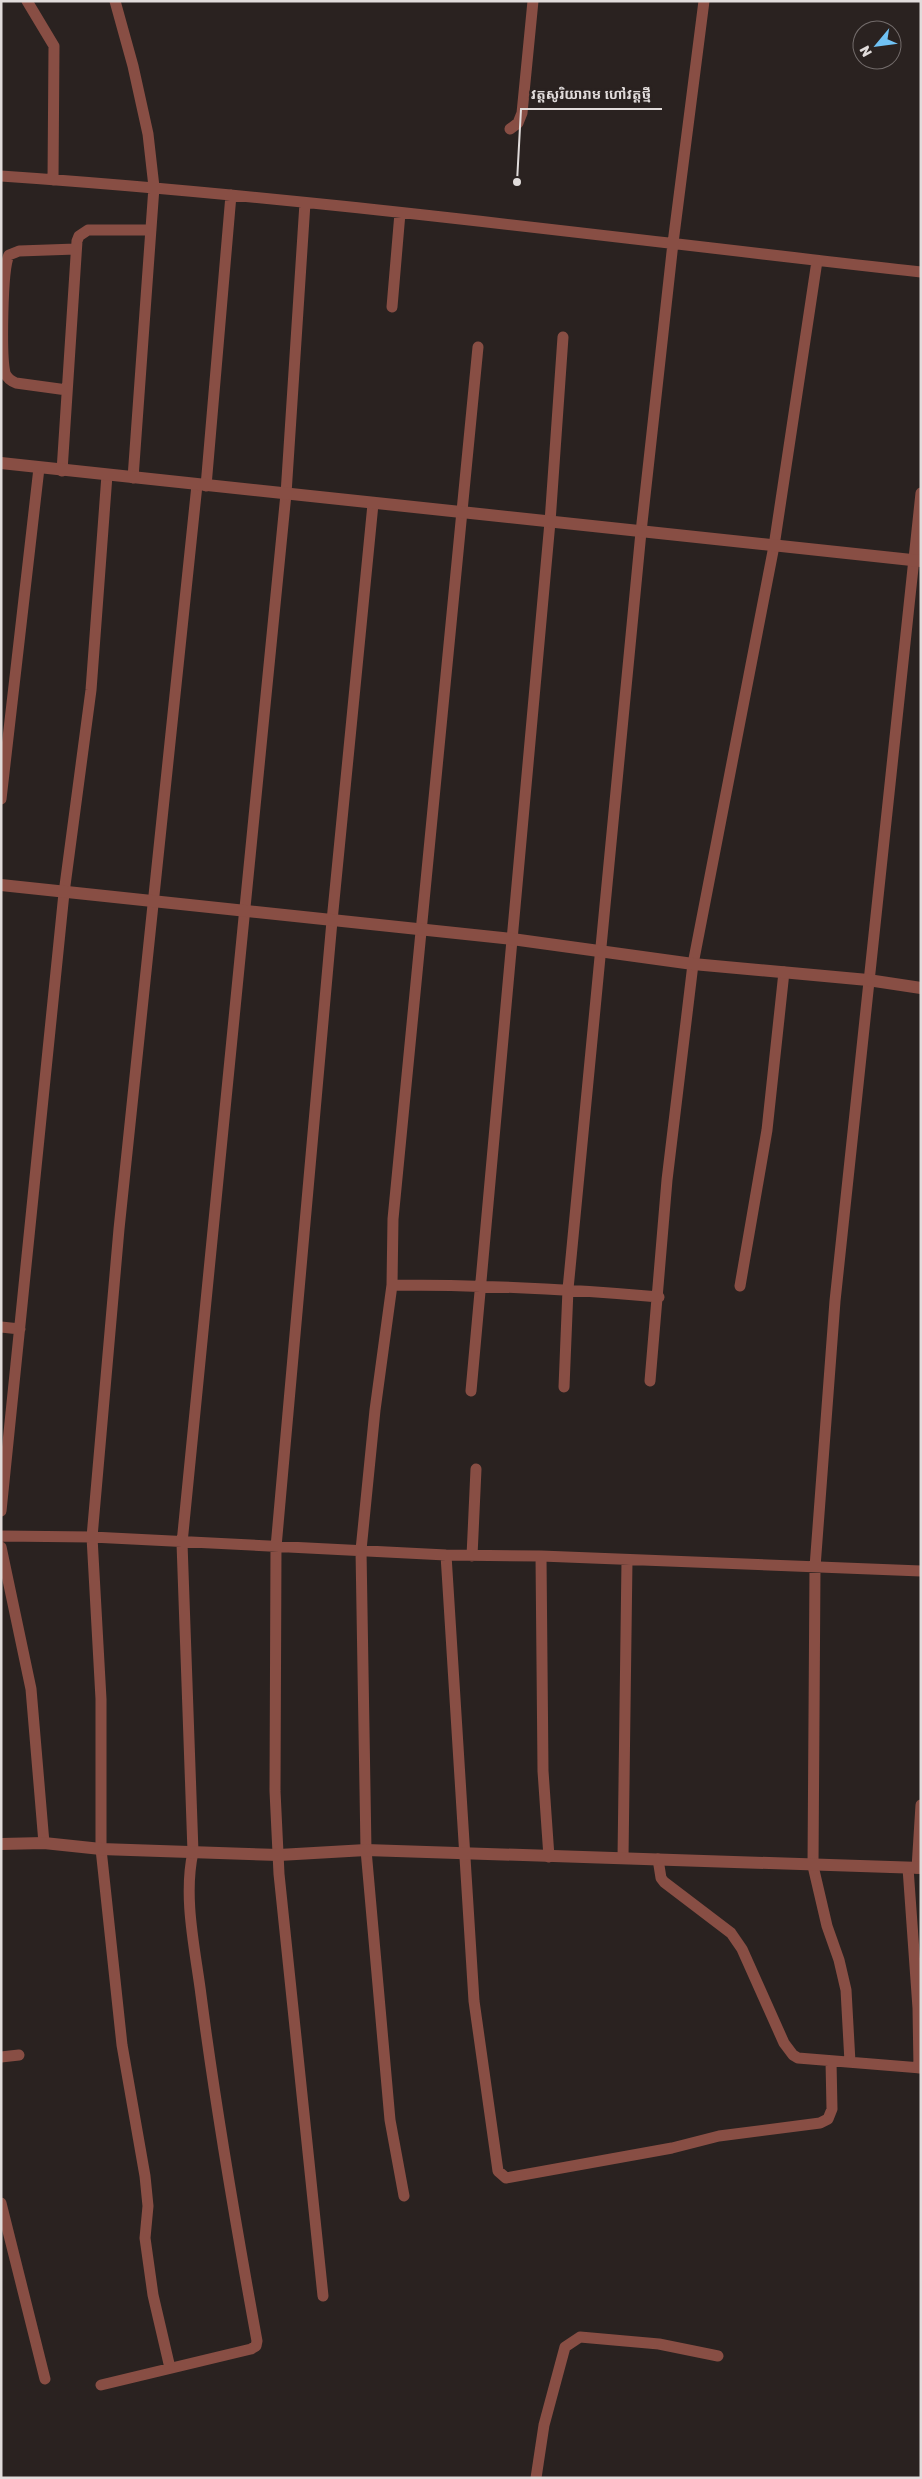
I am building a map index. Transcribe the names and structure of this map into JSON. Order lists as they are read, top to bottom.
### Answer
{
  "places": ["វត្តសូរិយារាម ហៅវត្តថ្មី"],
  "north": "bottom left"
}
